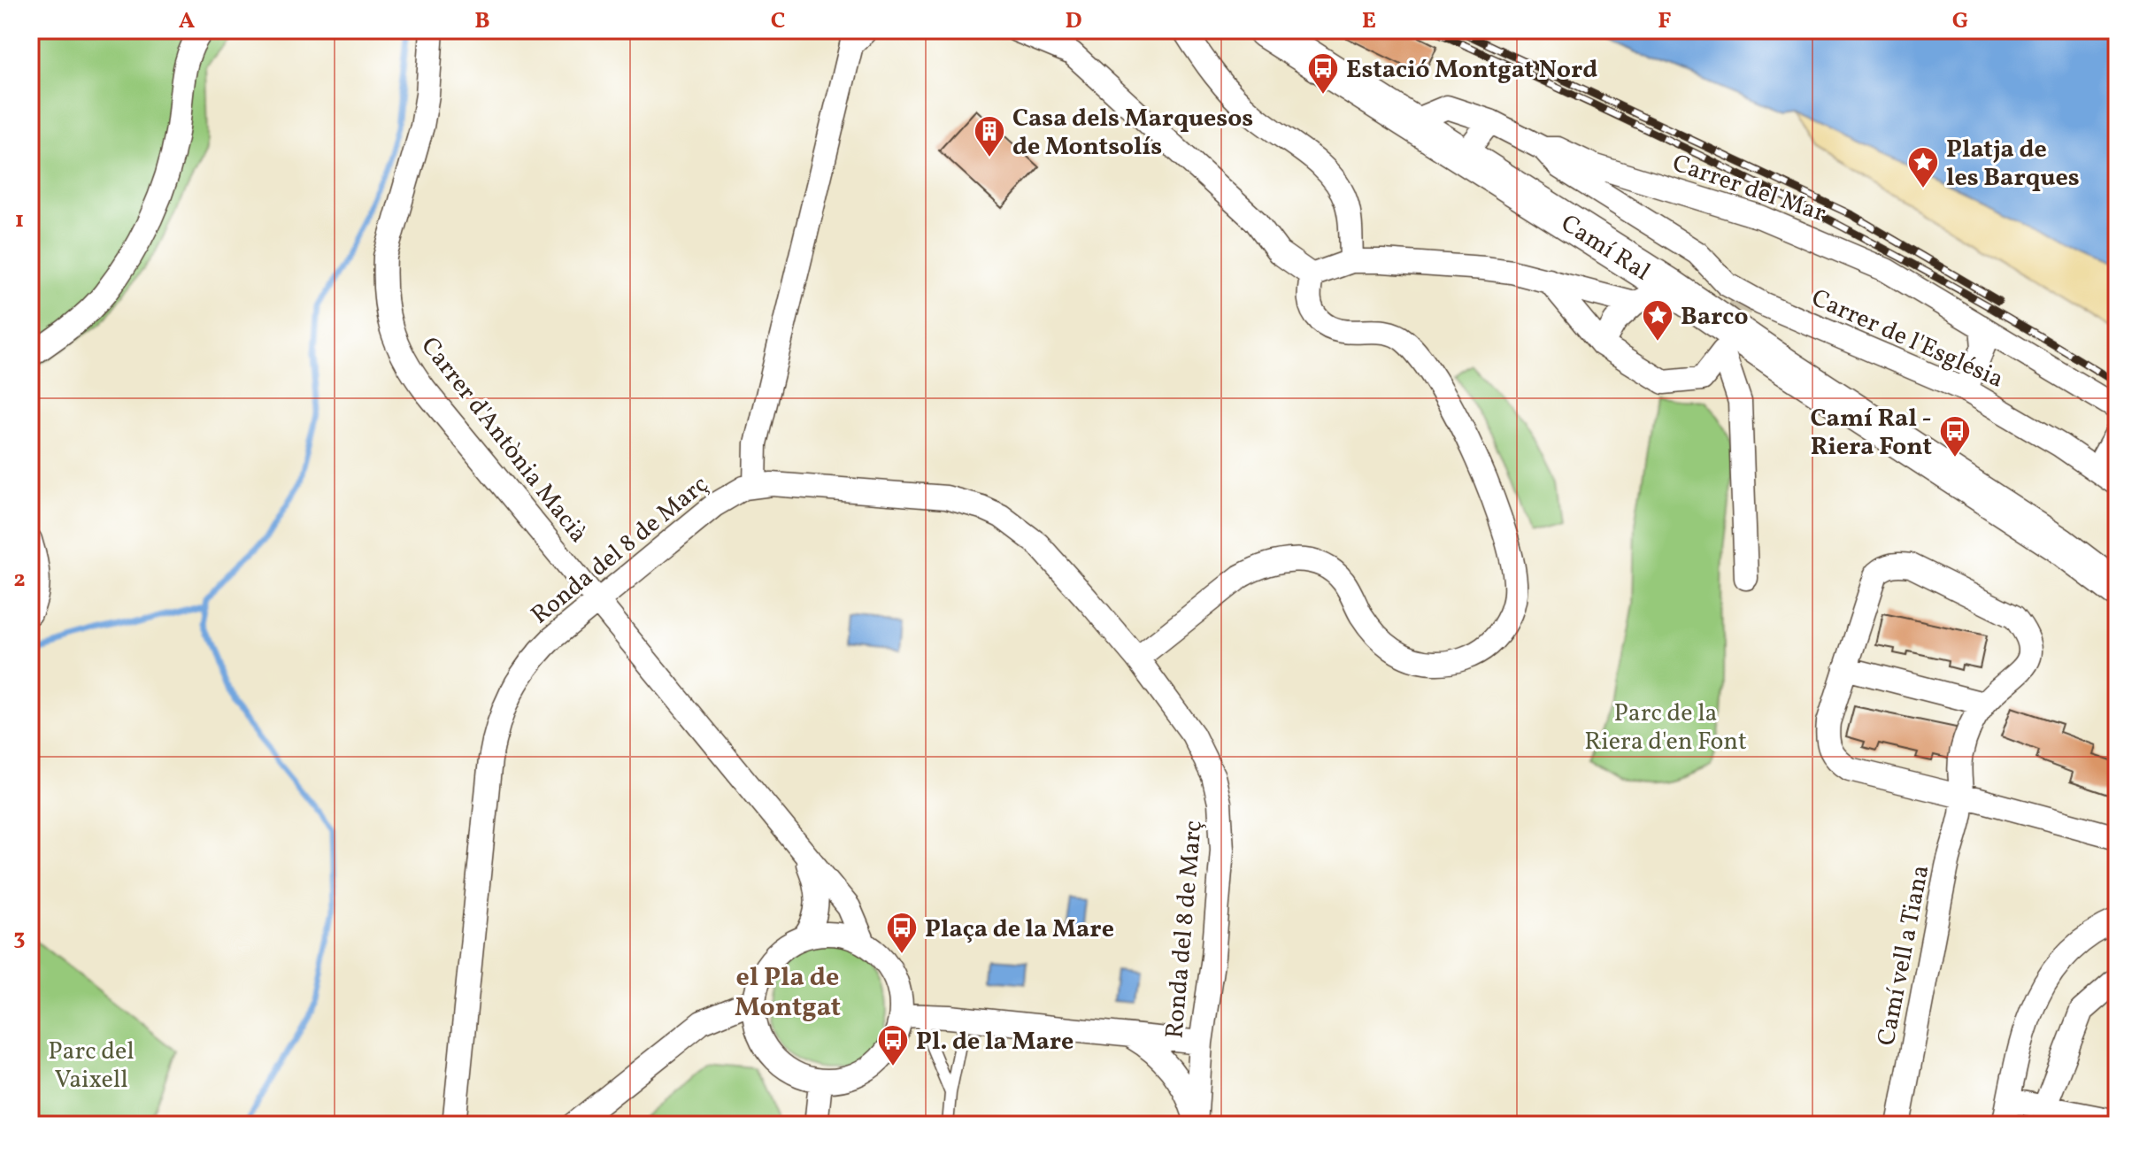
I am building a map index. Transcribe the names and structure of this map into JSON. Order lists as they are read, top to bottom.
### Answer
{
  "streets": {
    "main road": ["Camí Ral"],
    "street": [
      "Carrer del Mar",
      "Carrer de l'Església",
      "Carrer d'Antònia Macià",
      "Ronda del 8 de Març",
      "Camí vell a Tiana"
    ]
  },
  "crossings": [
    ["Carrer del Mar", "Camí Ral"],
    ["Carrer del Mar", "Carrer de l'Església"],
    ["Carrer d'Antònia Macià", "Ronda del 8 de Març"]
  ],
  "districts": ["el Pla de Montgat"],
  "parks": ["Parc de la Riera d'en Font", "Parc del Vaixell"],
  "places": {
    "bus stop": [
      "Estació Montgat Nord",
      "Camí Ral - Riera Font",
      "Plaça de la Mare",
      "Pl. de la Mare"
    ],
    "building": ["Casa dels Marquesos de Montsolís"],
    "place": ["Platja de les Barques", "Barco"]
  },
  "grid": {
    "columns": [
      "A",
      "B",
      "C",
      "D",
      "E",
      "F",
      "G"
    ],
    "rows": ["1", "2", "3"]
  }
}
